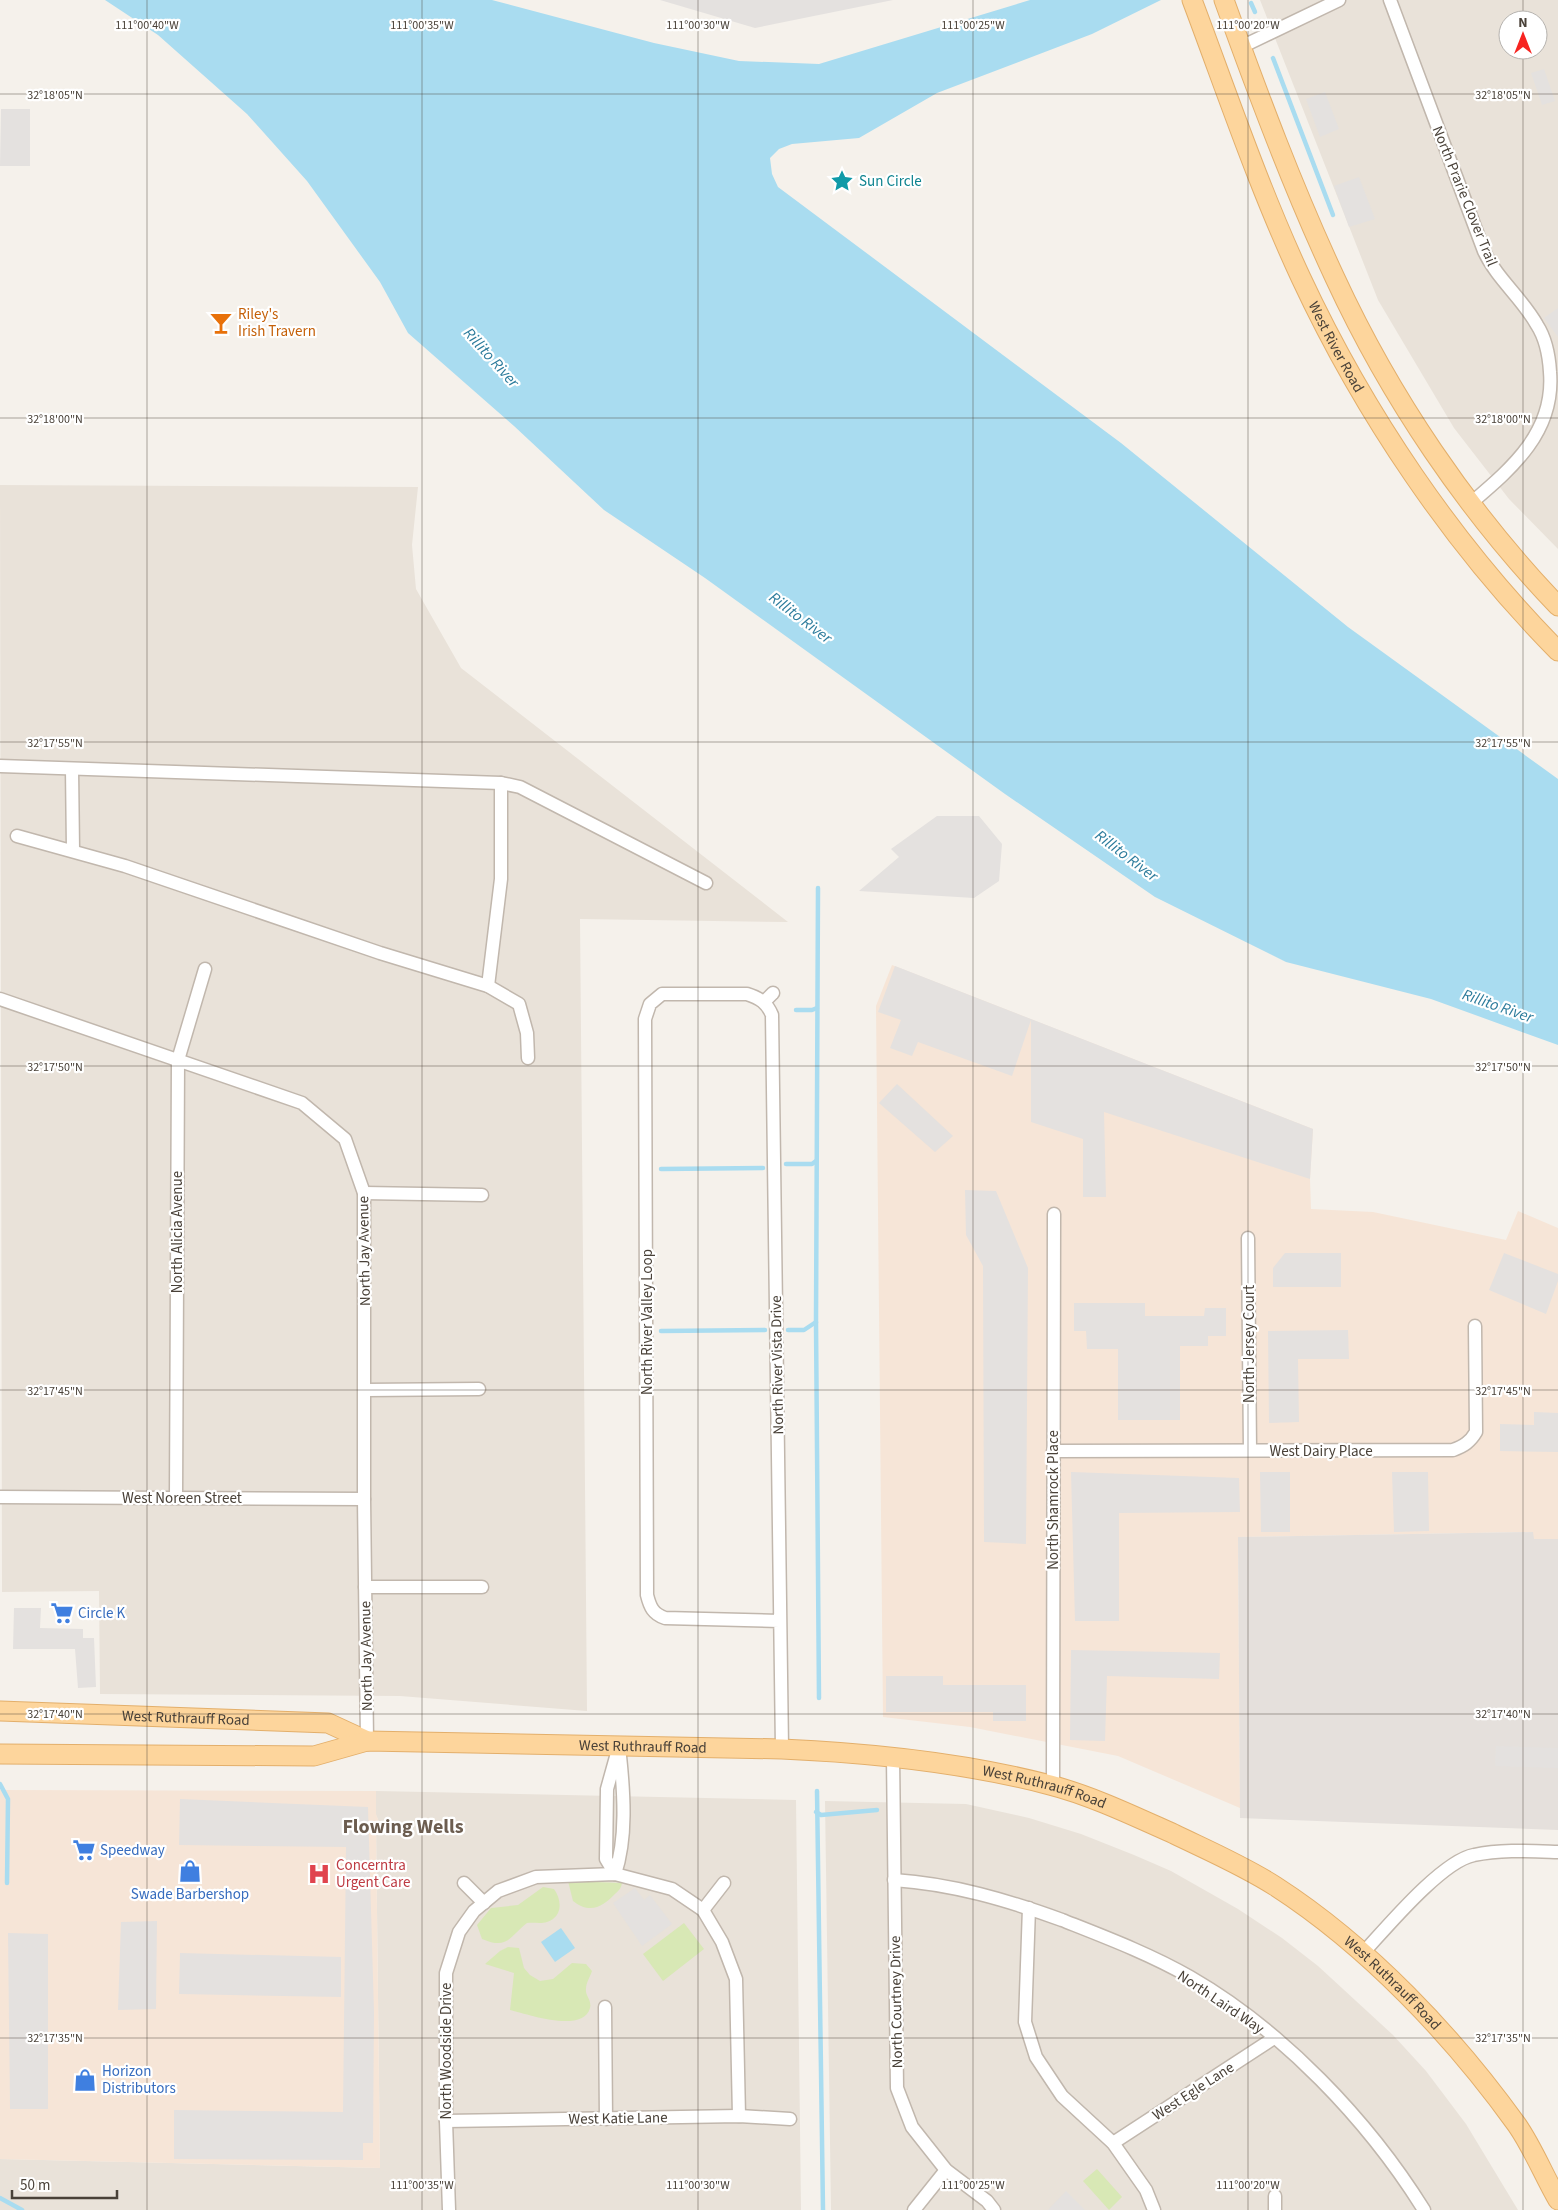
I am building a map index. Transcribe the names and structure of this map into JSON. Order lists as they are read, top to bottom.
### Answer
{
  "streets": {
    "main road": ["West River Road", "West Ruthrauff Road"],
    "street": [
      "North Prarie Clover Trail",
      "North Alicia Avenue",
      "North Jay Avenue",
      "North River Valley Loop",
      "North Jersey Court",
      "North River Vista Drive",
      "West Dairy Place",
      "West Noreen Street",
      "North Shamrock Place",
      "North Courtney Drive",
      "North Laird Way",
      "North Woodside Drive",
      "West Egle Lane",
      "West Katie Lane"
    ]
  },
  "crossings": [
    ["North Prarie Clover Trail", "West River Road"],
    ["North Alicia Avenue", "North Jay Avenue"],
    ["North Alicia Avenue", "West Noreen Street"],
    ["North Jay Avenue", "West Noreen Street"],
    ["North Jay Avenue", "West Ruthrauff Road"],
    ["North River Valley Loop", "North River Vista Drive"],
    ["North Jersey Court", "West Dairy Place"],
    ["North River Vista Drive", "West Ruthrauff Road"],
    ["West Dairy Place", "North Shamrock Place"],
    ["North Shamrock Place", "West Ruthrauff Road"],
    ["West Ruthrauff Road", "North Courtney Drive"],
    ["North Courtney Drive", "North Laird Way"],
    ["North Laird Way", "West Egle Lane"],
    ["North Woodside Drive", "West Katie Lane"]
  ],
  "districts": ["Flowing Wells"],
  "water": ["Rillito River"],
  "places": {
    "place": ["Sun Circle"],
    "bar": ["Riley's Irish Travern"],
    "supermarket": ["Circle K", "Speedway"],
    "shop": ["Swade Barbershop", "Horizon Distributors"],
    "hospital": ["Concerntra Urgent Care"]
  },
  "scale_bar": "50 m",
  "north": "top",
  "coordinates": [
    "111°00'40\"W",
    "111°00'35\"W",
    "111°00'30\"W",
    "111°00'25\"W",
    "111°00'20\"W",
    "32°18'05\"N",
    "32°18'00\"N",
    "32°17'55\"N",
    "32°17'50\"N",
    "32°17'45\"N",
    "32°17'40\"N",
    "32°17'35\"N"
  ]
}
